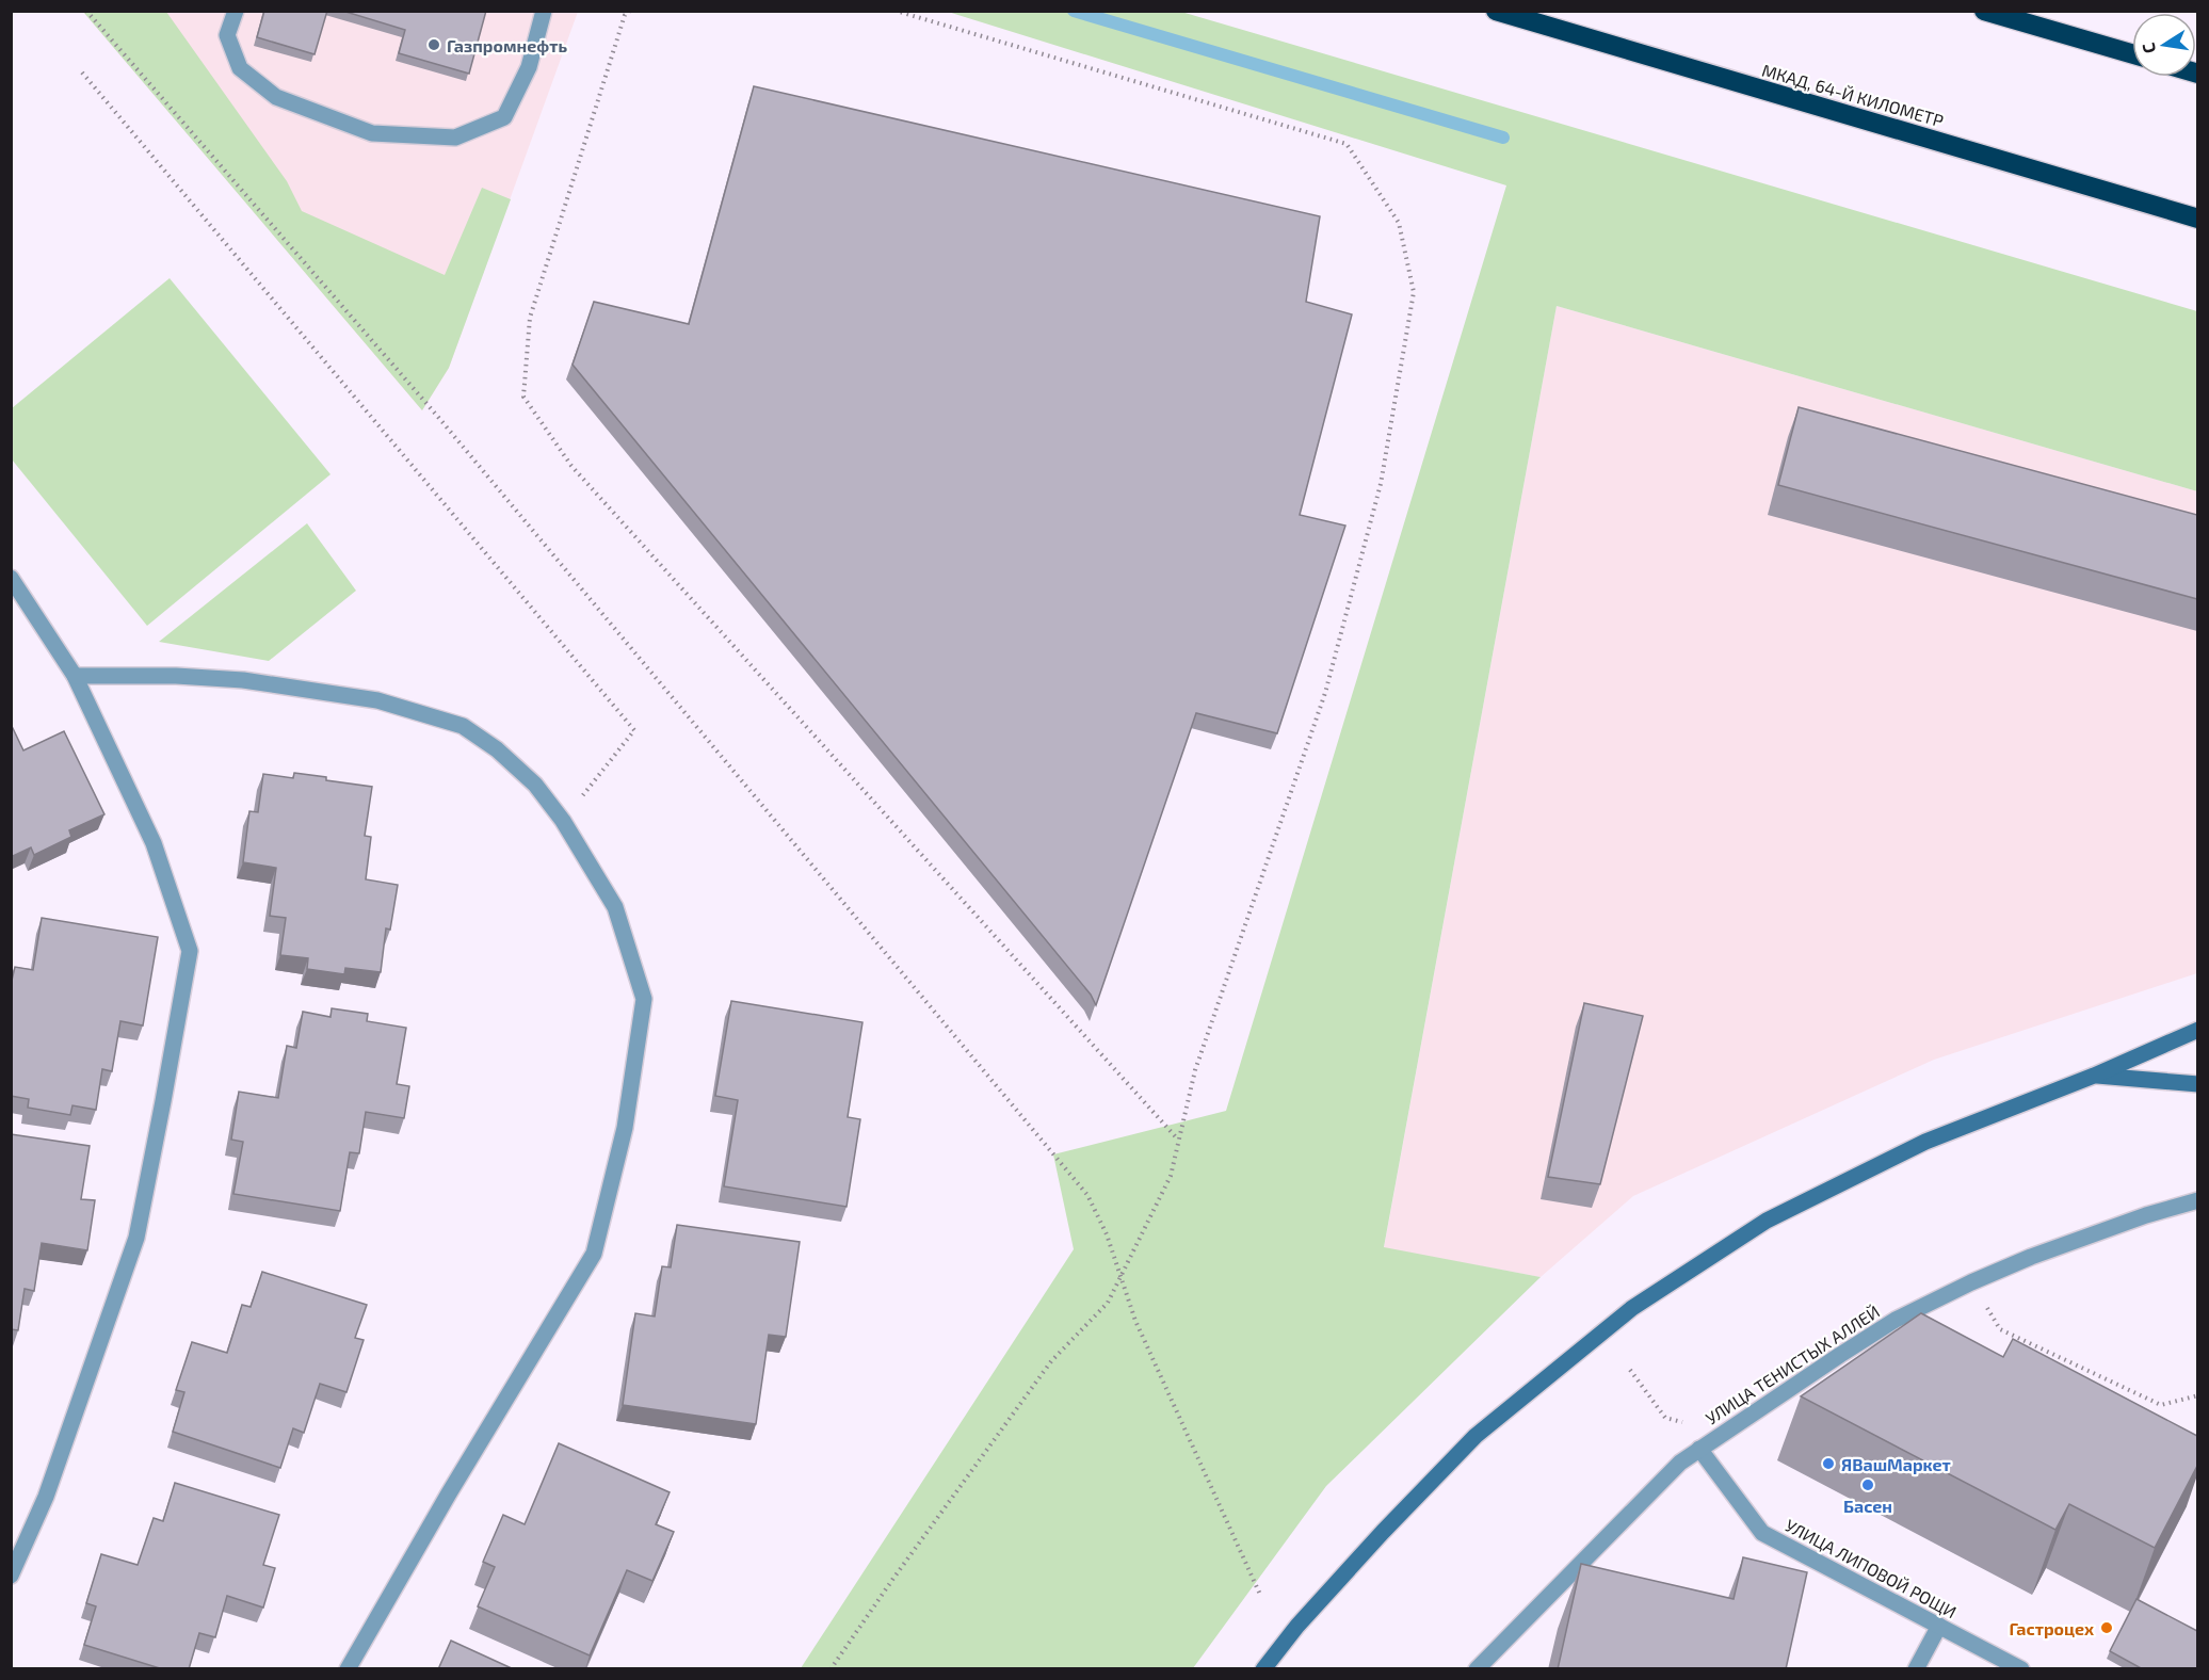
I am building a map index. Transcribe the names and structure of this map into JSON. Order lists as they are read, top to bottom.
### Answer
{
  "streets": {
    "highway": ["МКАД, 64-Й КИЛОМЕТР"],
    "street": ["УЛИЦА ТЕНИСТЫХ АЛЛЕЙ", "УЛИЦА ЛИПОВОЙ РОЩИ"]
  },
  "crossings": [
    ["УЛИЦА ТЕНИСТЫХ АЛЛЕЙ", "УЛИЦА ЛИПОВОЙ РОЩИ"]
  ],
  "places": [
    "Газпромнефть",
    "ЯВашМаркет",
    "Басен",
    "Гастроцех"
  ],
  "north": "left"
}
